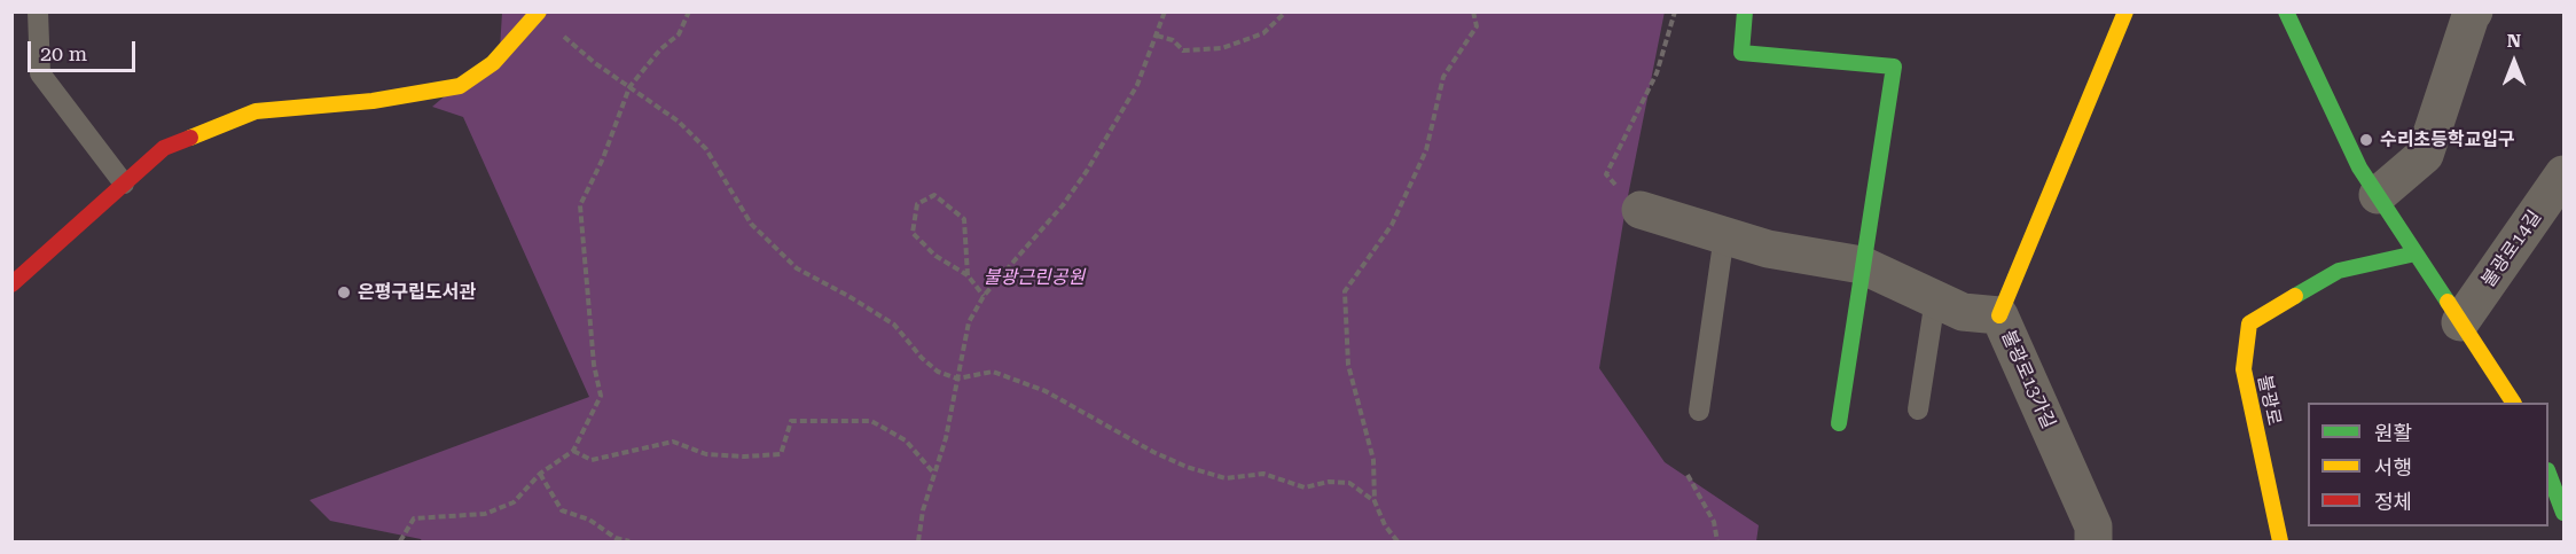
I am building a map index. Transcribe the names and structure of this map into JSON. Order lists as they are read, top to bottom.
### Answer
{
  "streets": {
    "street": ["불광로14길", "불광로13가길", "불광로"]
  },
  "parks": ["불광근린공원"],
  "places": ["수리초등학교입구", "은평구립도서관"],
  "legend": ["원활", "서행", "정체"],
  "scale_bar": "20 m",
  "north": "top"
}
